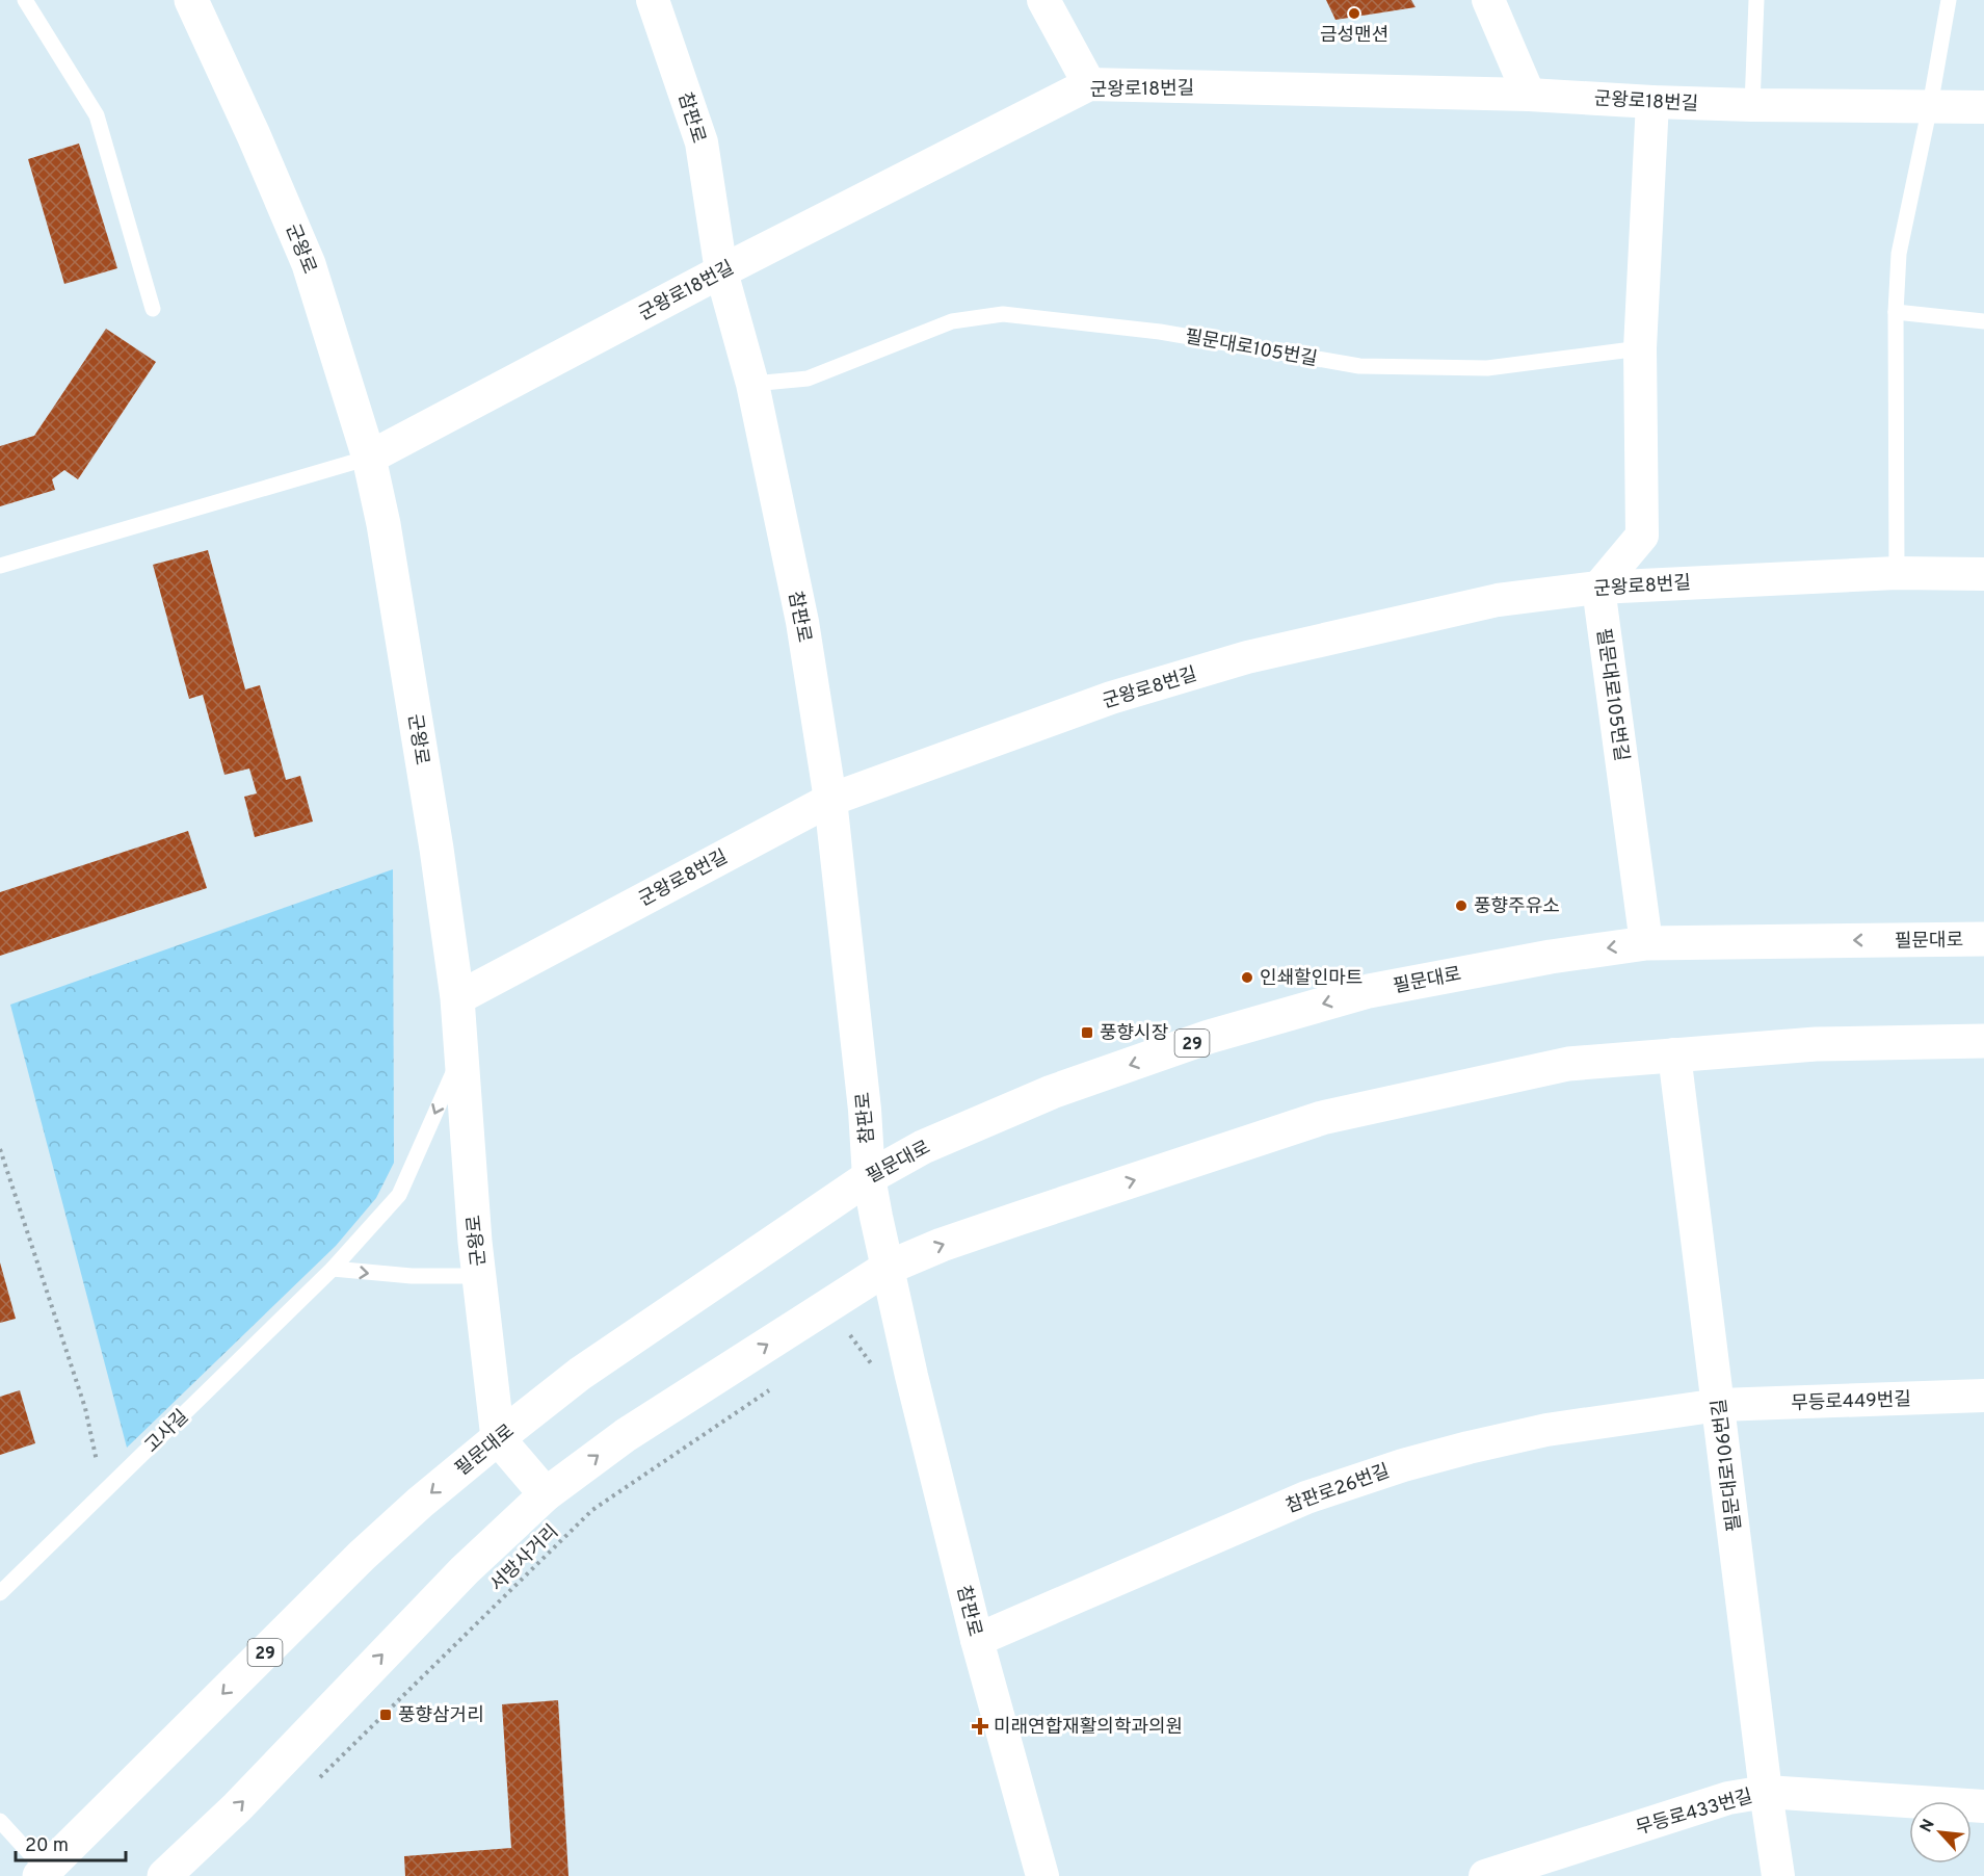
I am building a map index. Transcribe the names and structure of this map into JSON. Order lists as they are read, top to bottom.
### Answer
{
  "streets": {
    "main road": ["군왕로", "필문대로", "29"],
    "street": [
      "군왕로18번길",
      "참판로",
      "필문대로105번길",
      "군왕로8번길",
      "무등로449번길",
      "필문대로106번길",
      "참판로26번길",
      "무등로433번길"
    ],
    "lane": ["고사길"],
    "path": ["서방사거리"]
  },
  "crossings": [
    ["군왕로18번길", "참판로"],
    ["군왕로18번길", "군왕로"],
    ["참판로", "필문대로105번길"],
    ["참판로", "군왕로8번길"],
    ["참판로", "필문대로"],
    ["참판로", "참판로26번길"],
    ["군왕로", "군왕로8번길"],
    ["군왕로", "필문대로"],
    ["군왕로", "고사길"],
    ["필문대로105번길", "군왕로8번길"],
    ["필문대로105번길", "필문대로"],
    ["무등로449번길", "필문대로106번길"],
    ["무등로449번길", "참판로26번길"],
    ["필문대로106번길", "참판로26번길"],
    ["필문대로106번길", "무등로433번길"]
  ],
  "places": {
    "other": ["금성맨션", "풍향주유소", "인쇄할인마트"],
    "transit": ["풍향시장", "풍향삼거리"],
    "health": ["미래연합재활의학과의원"]
  },
  "scale_bar": "20 m",
  "north": "top left"
}
